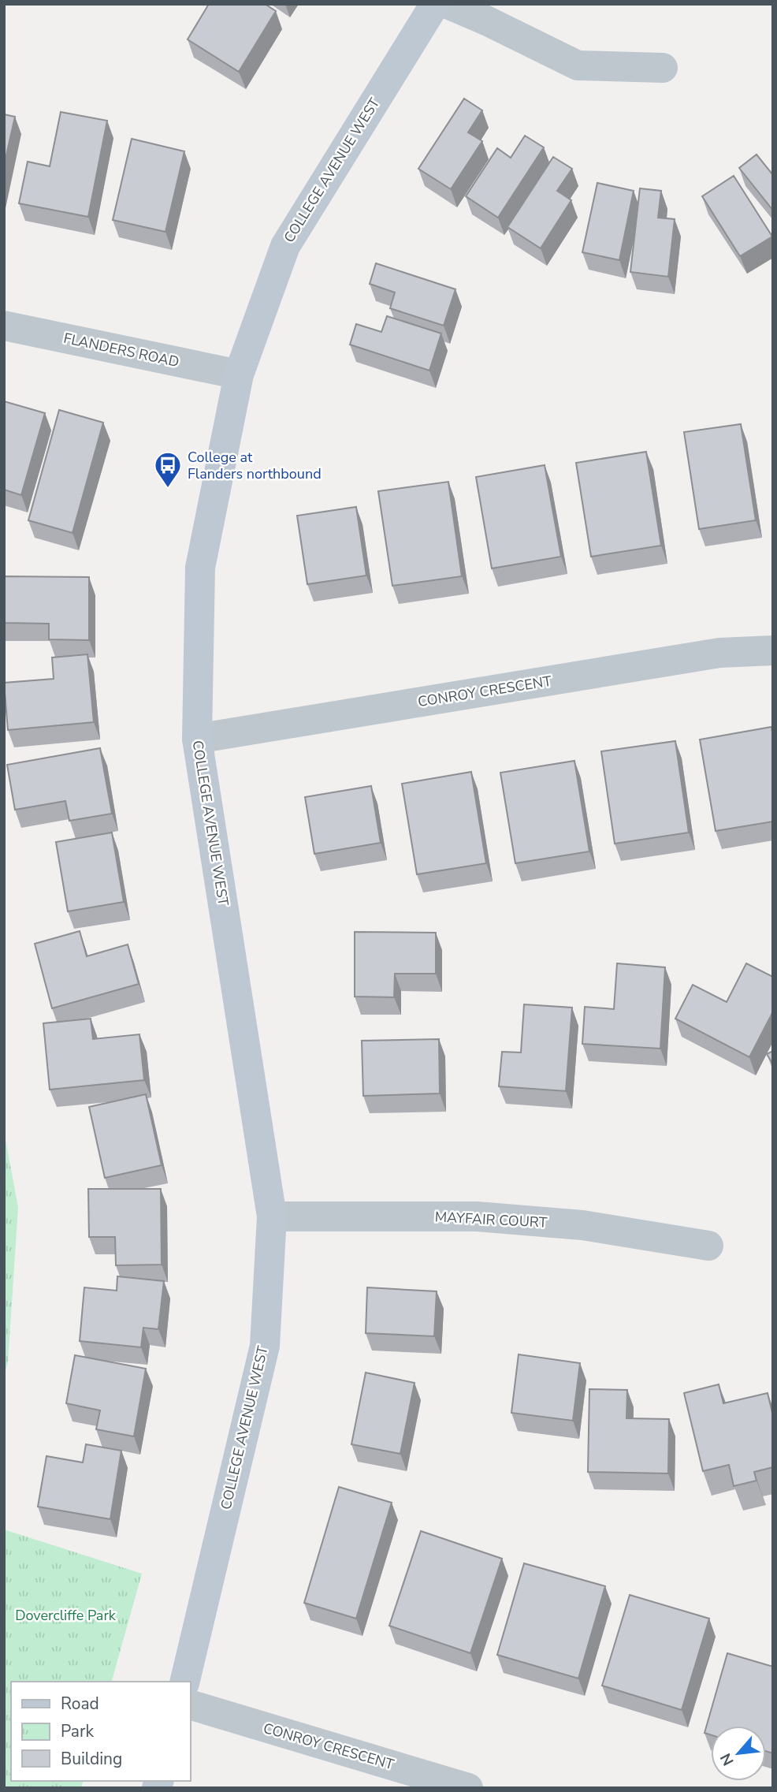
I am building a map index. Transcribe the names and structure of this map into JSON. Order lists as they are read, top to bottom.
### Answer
{
  "streets": {
    "street": [
      "COLLEGE AVENUE WEST",
      "FLANDERS ROAD",
      "CONROY CRESCENT",
      "MAYFAIR COURT"
    ]
  },
  "crossings": [
    ["COLLEGE AVENUE WEST", "FLANDERS ROAD"],
    ["COLLEGE AVENUE WEST", "CONROY CRESCENT"],
    ["COLLEGE AVENUE WEST", "MAYFAIR COURT"]
  ],
  "parks": ["Dovercliffe Park"],
  "places": {
    "bus stop": ["College at Flanders northbound"]
  },
  "legend": ["Road", "Park", "Building"],
  "north": "bottom left"
}
